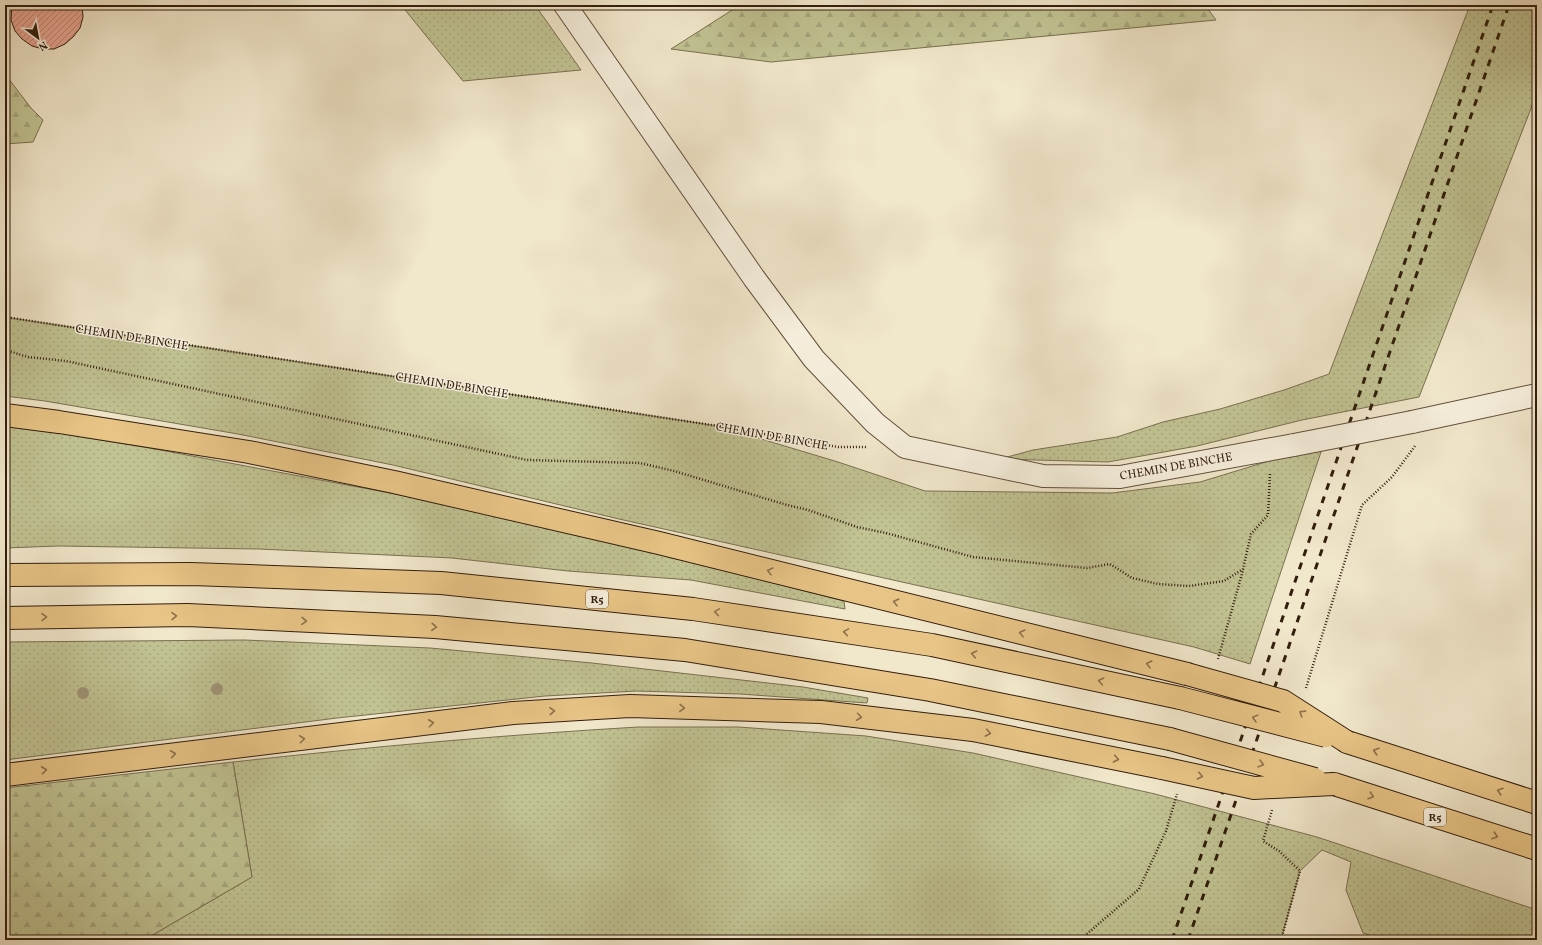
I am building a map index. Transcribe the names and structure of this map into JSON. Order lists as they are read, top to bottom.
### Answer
{
  "streets": {
    "highway": ["R5"],
    "street": ["CHEMIN DE BINCHE"]
  },
  "north": "bottom right"
}
